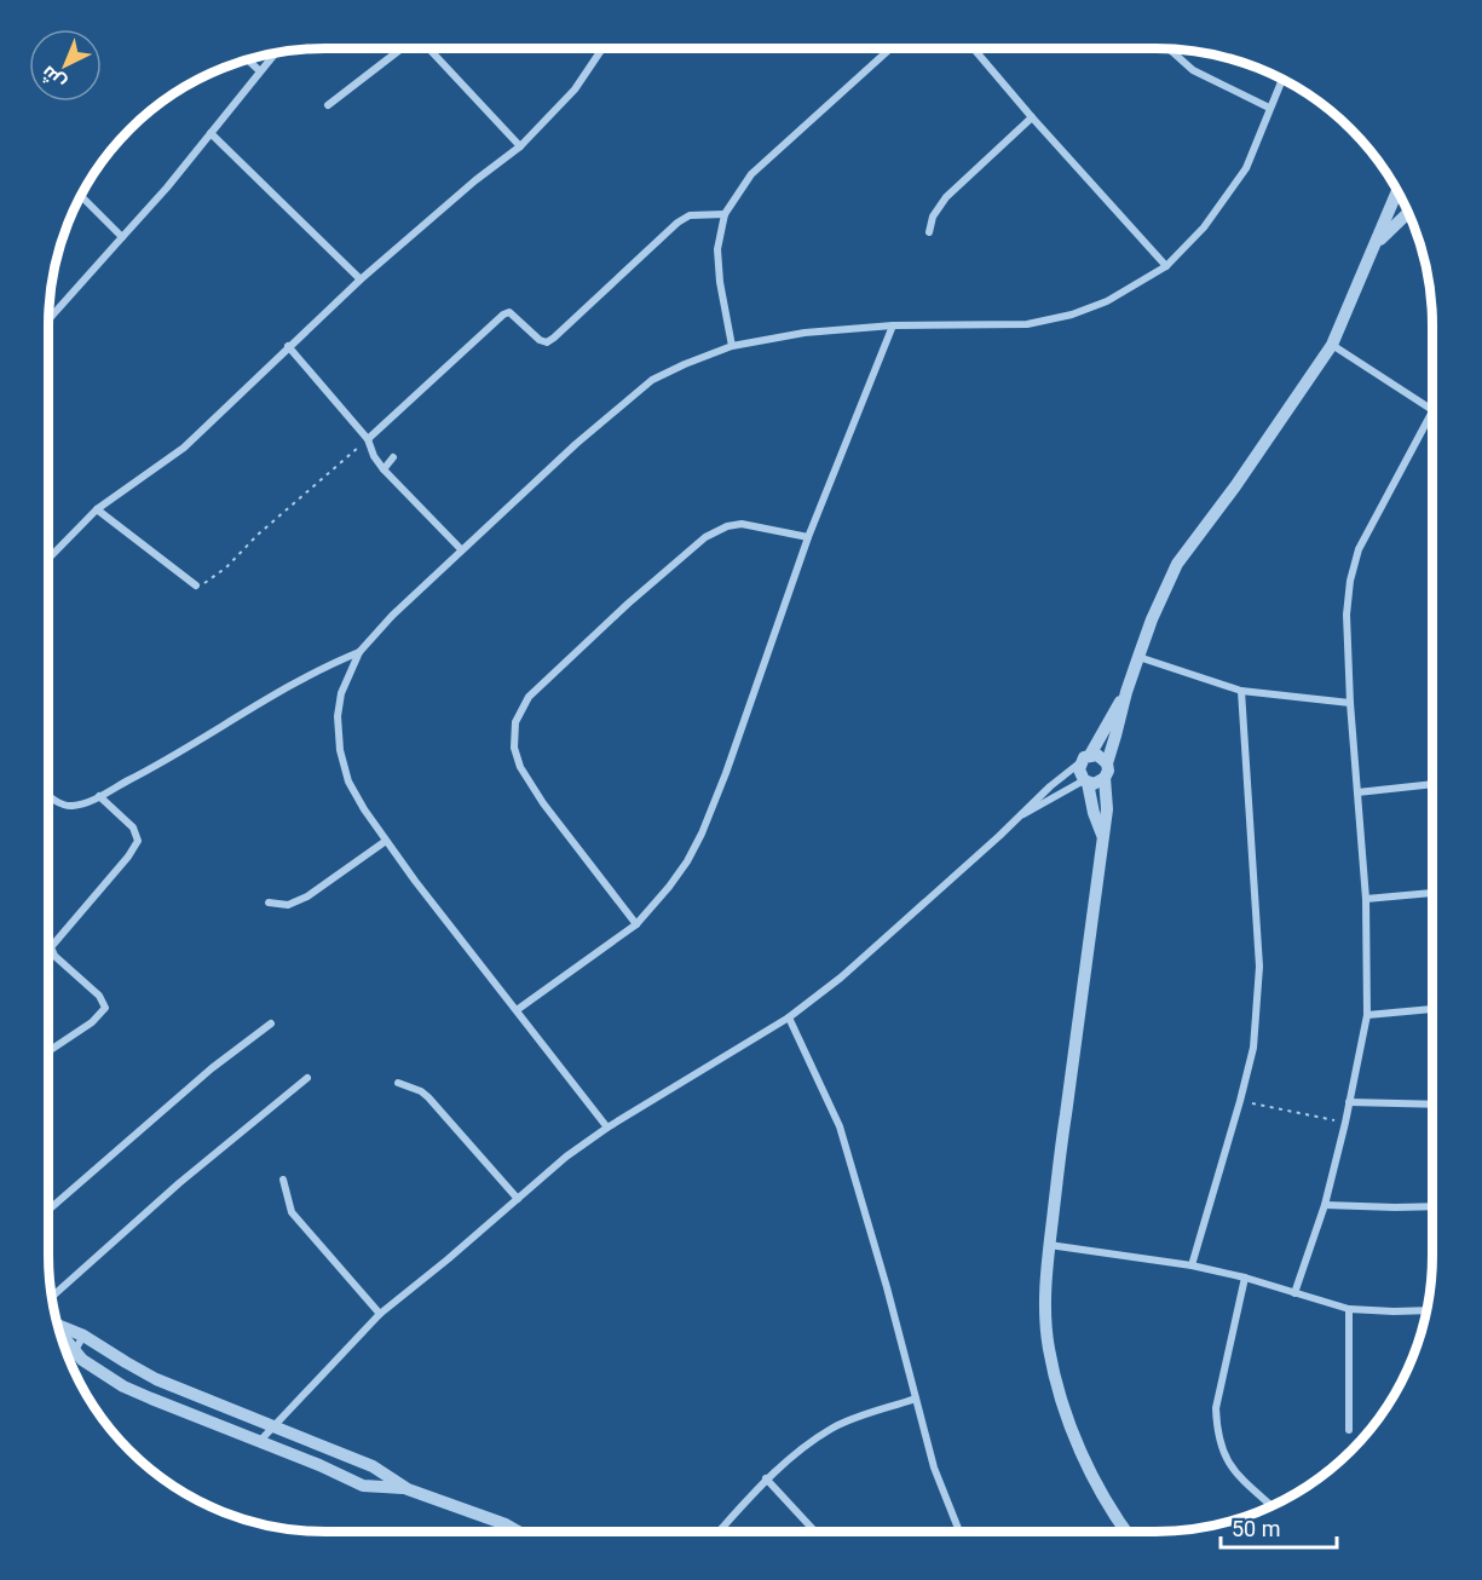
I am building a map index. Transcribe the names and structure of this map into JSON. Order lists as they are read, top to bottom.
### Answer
{
  "scale_bar": "50 m",
  "north": "bottom left"
}
